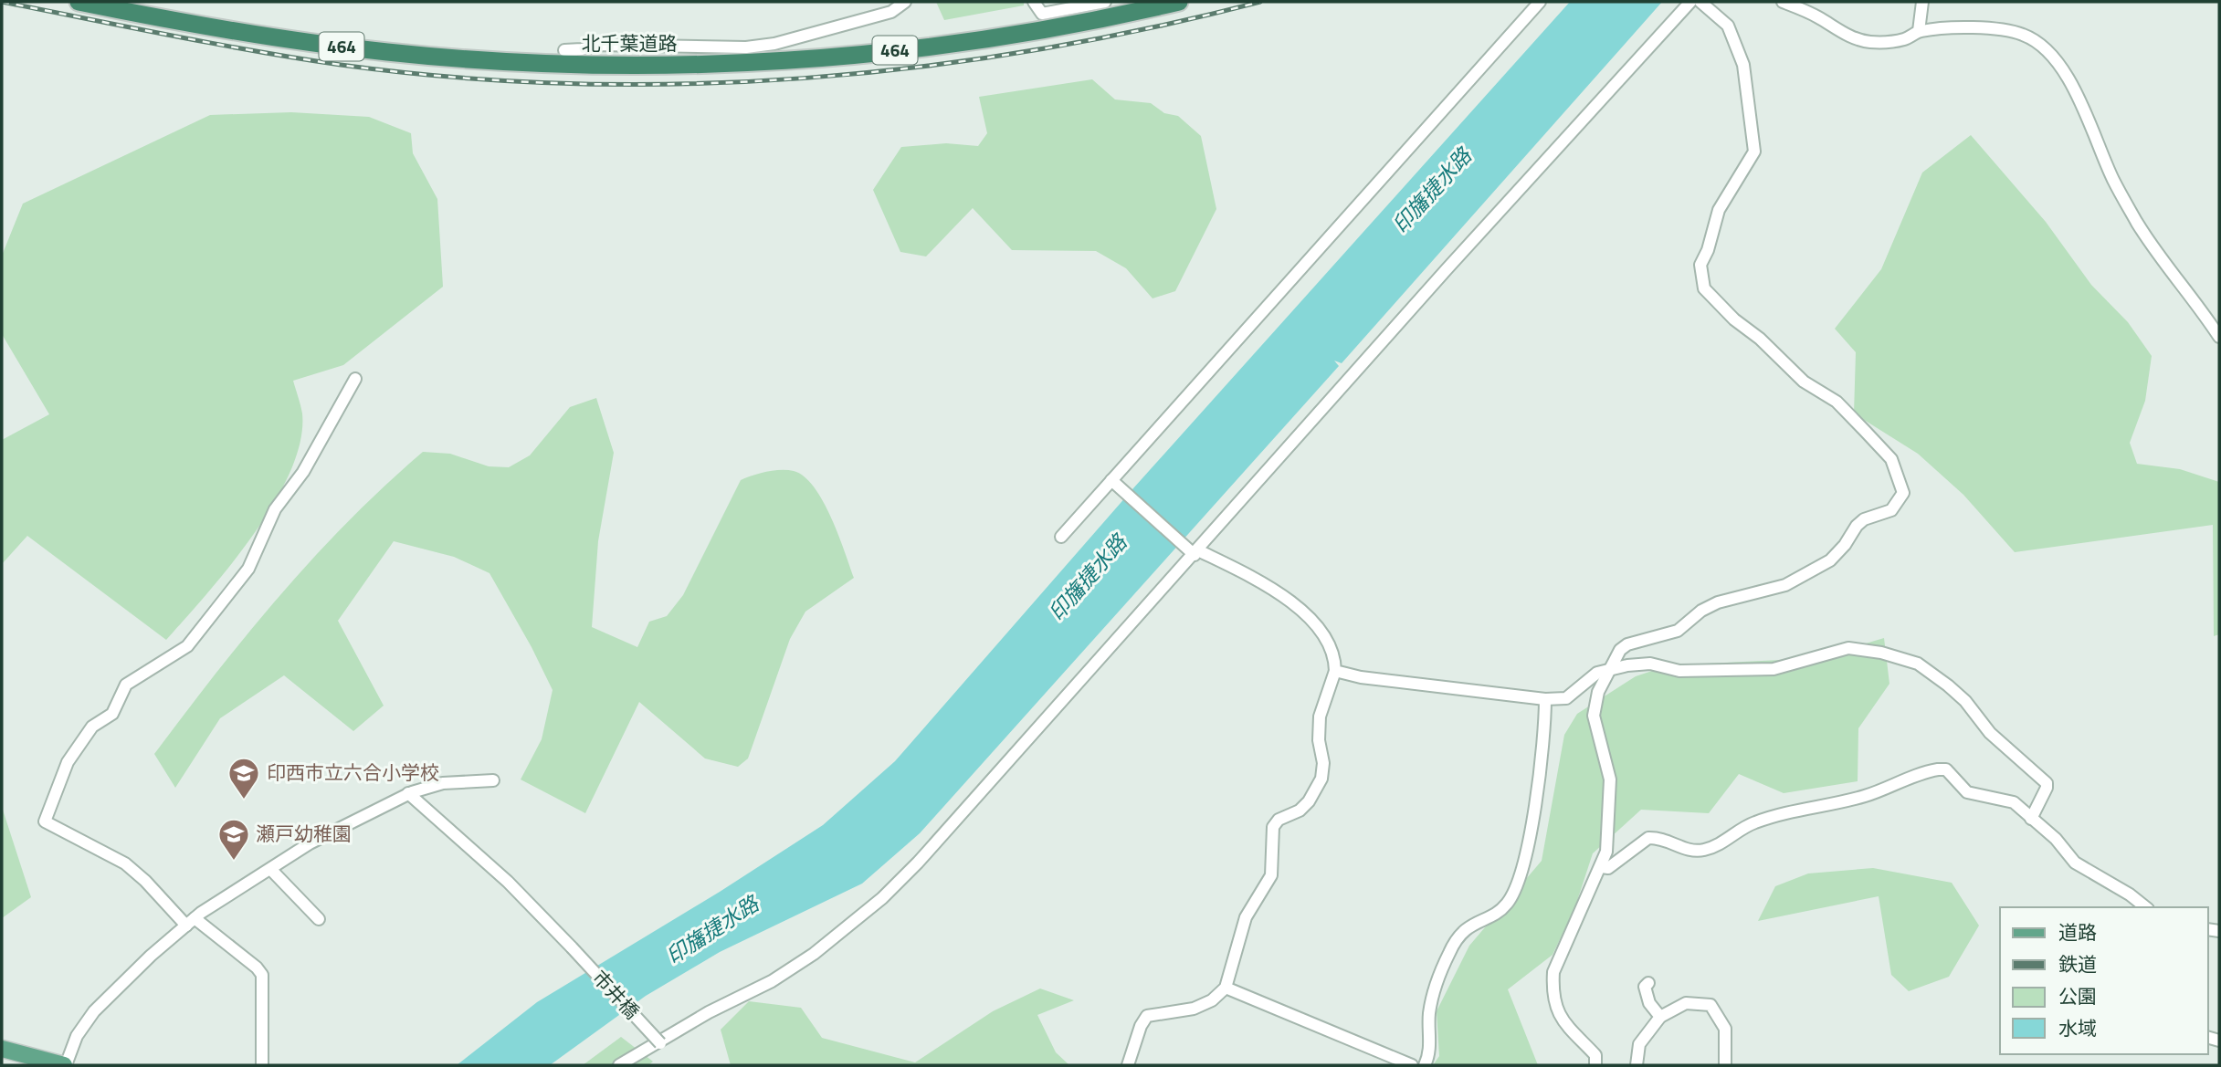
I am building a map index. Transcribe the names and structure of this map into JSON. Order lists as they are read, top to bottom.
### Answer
{
  "streets": {
    "highway": ["北千葉道路", "464"],
    "street": ["市井橋"]
  },
  "water": ["印旛捷水路"],
  "places": {
    "school or university": ["印西市立六合小学校", "瀬戸幼稚園"]
  },
  "legend": [
    "道路",
    "鉄道",
    "公園",
    "水域"
  ]
}
